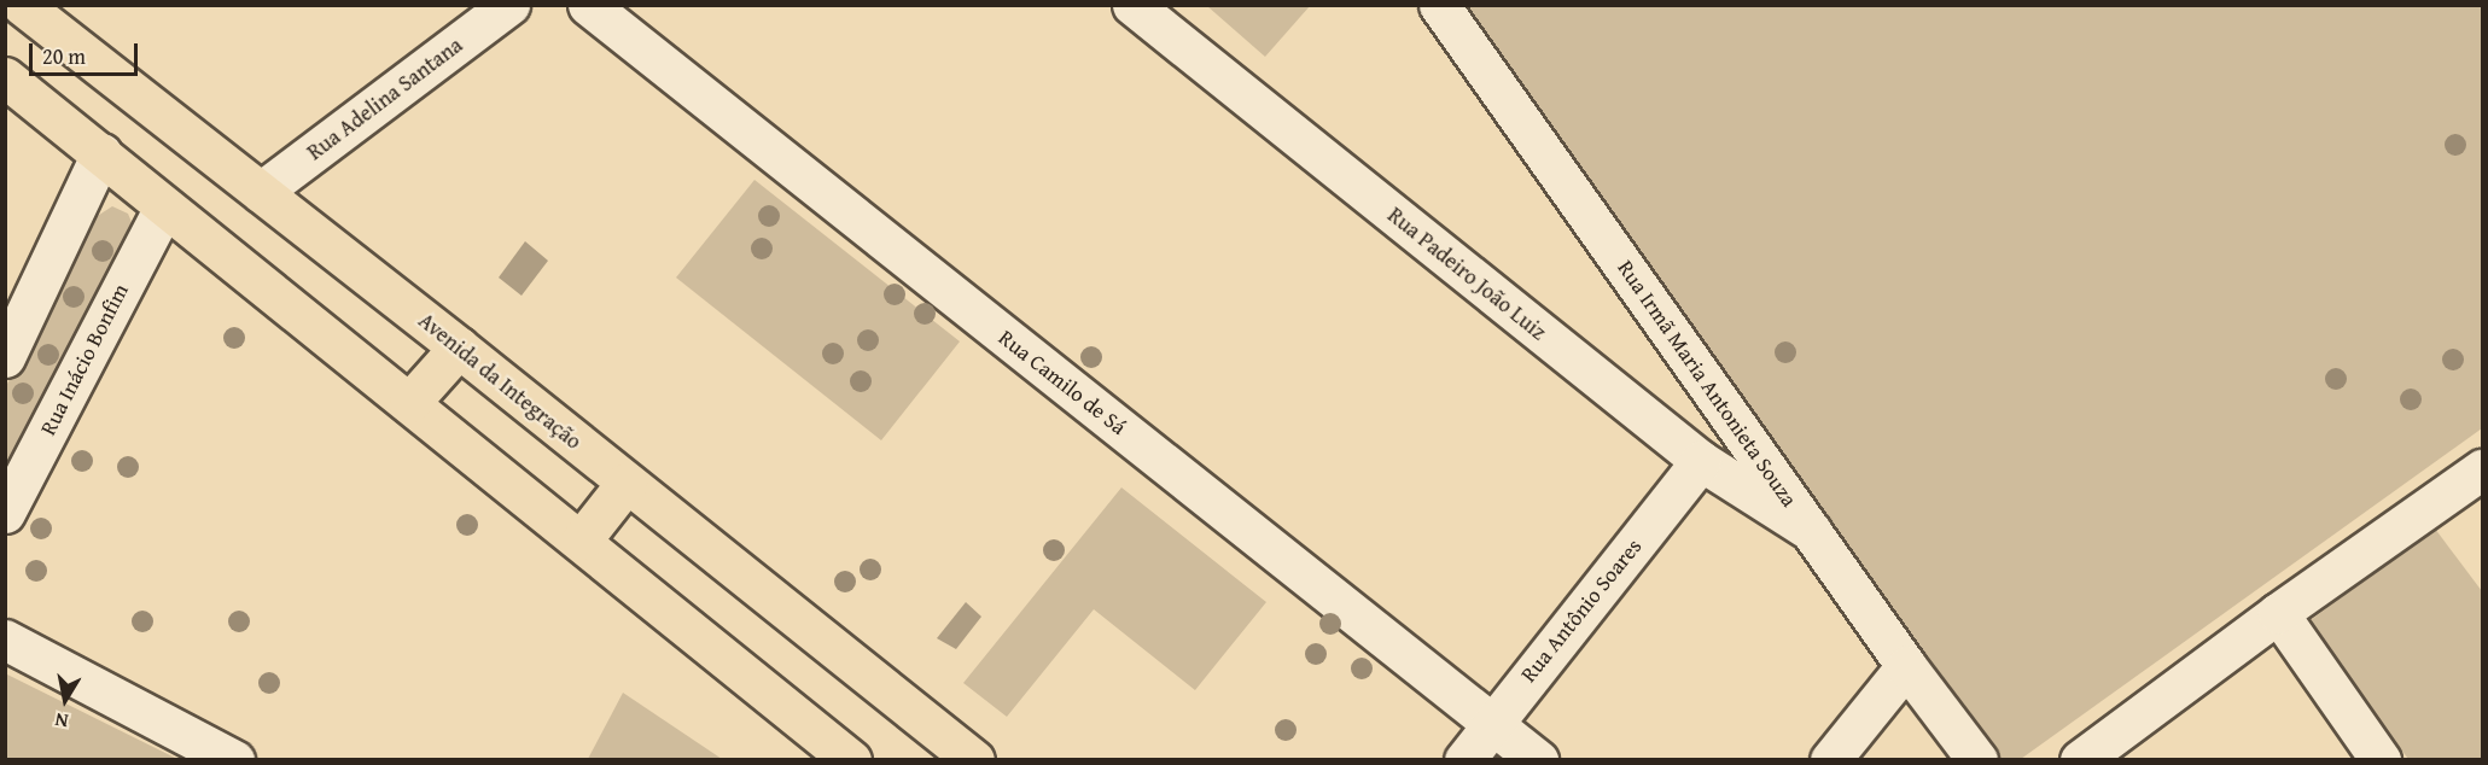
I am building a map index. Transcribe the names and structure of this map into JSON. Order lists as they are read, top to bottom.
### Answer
{
  "streets": {
    "main road": ["Avenida da Integração"],
    "street": [
      "Rua Adelina Santana",
      "Rua Padeiro João Luiz",
      "Rua Inácio Bonfim",
      "Rua Camilo de Sá",
      "Rua Irmã Maria Antonieta Souza",
      "Rua Antônio Soares"
    ]
  },
  "crossings": [
    ["Rua Adelina Santana", "Avenida da Integração"],
    ["Rua Padeiro João Luiz", "Rua Irmã Maria Antonieta Souza"],
    ["Rua Padeiro João Luiz", "Rua Antônio Soares"],
    ["Rua Camilo de Sá", "Rua Antônio Soares"]
  ],
  "scale_bar": "20 m",
  "north": "bottom"
}
